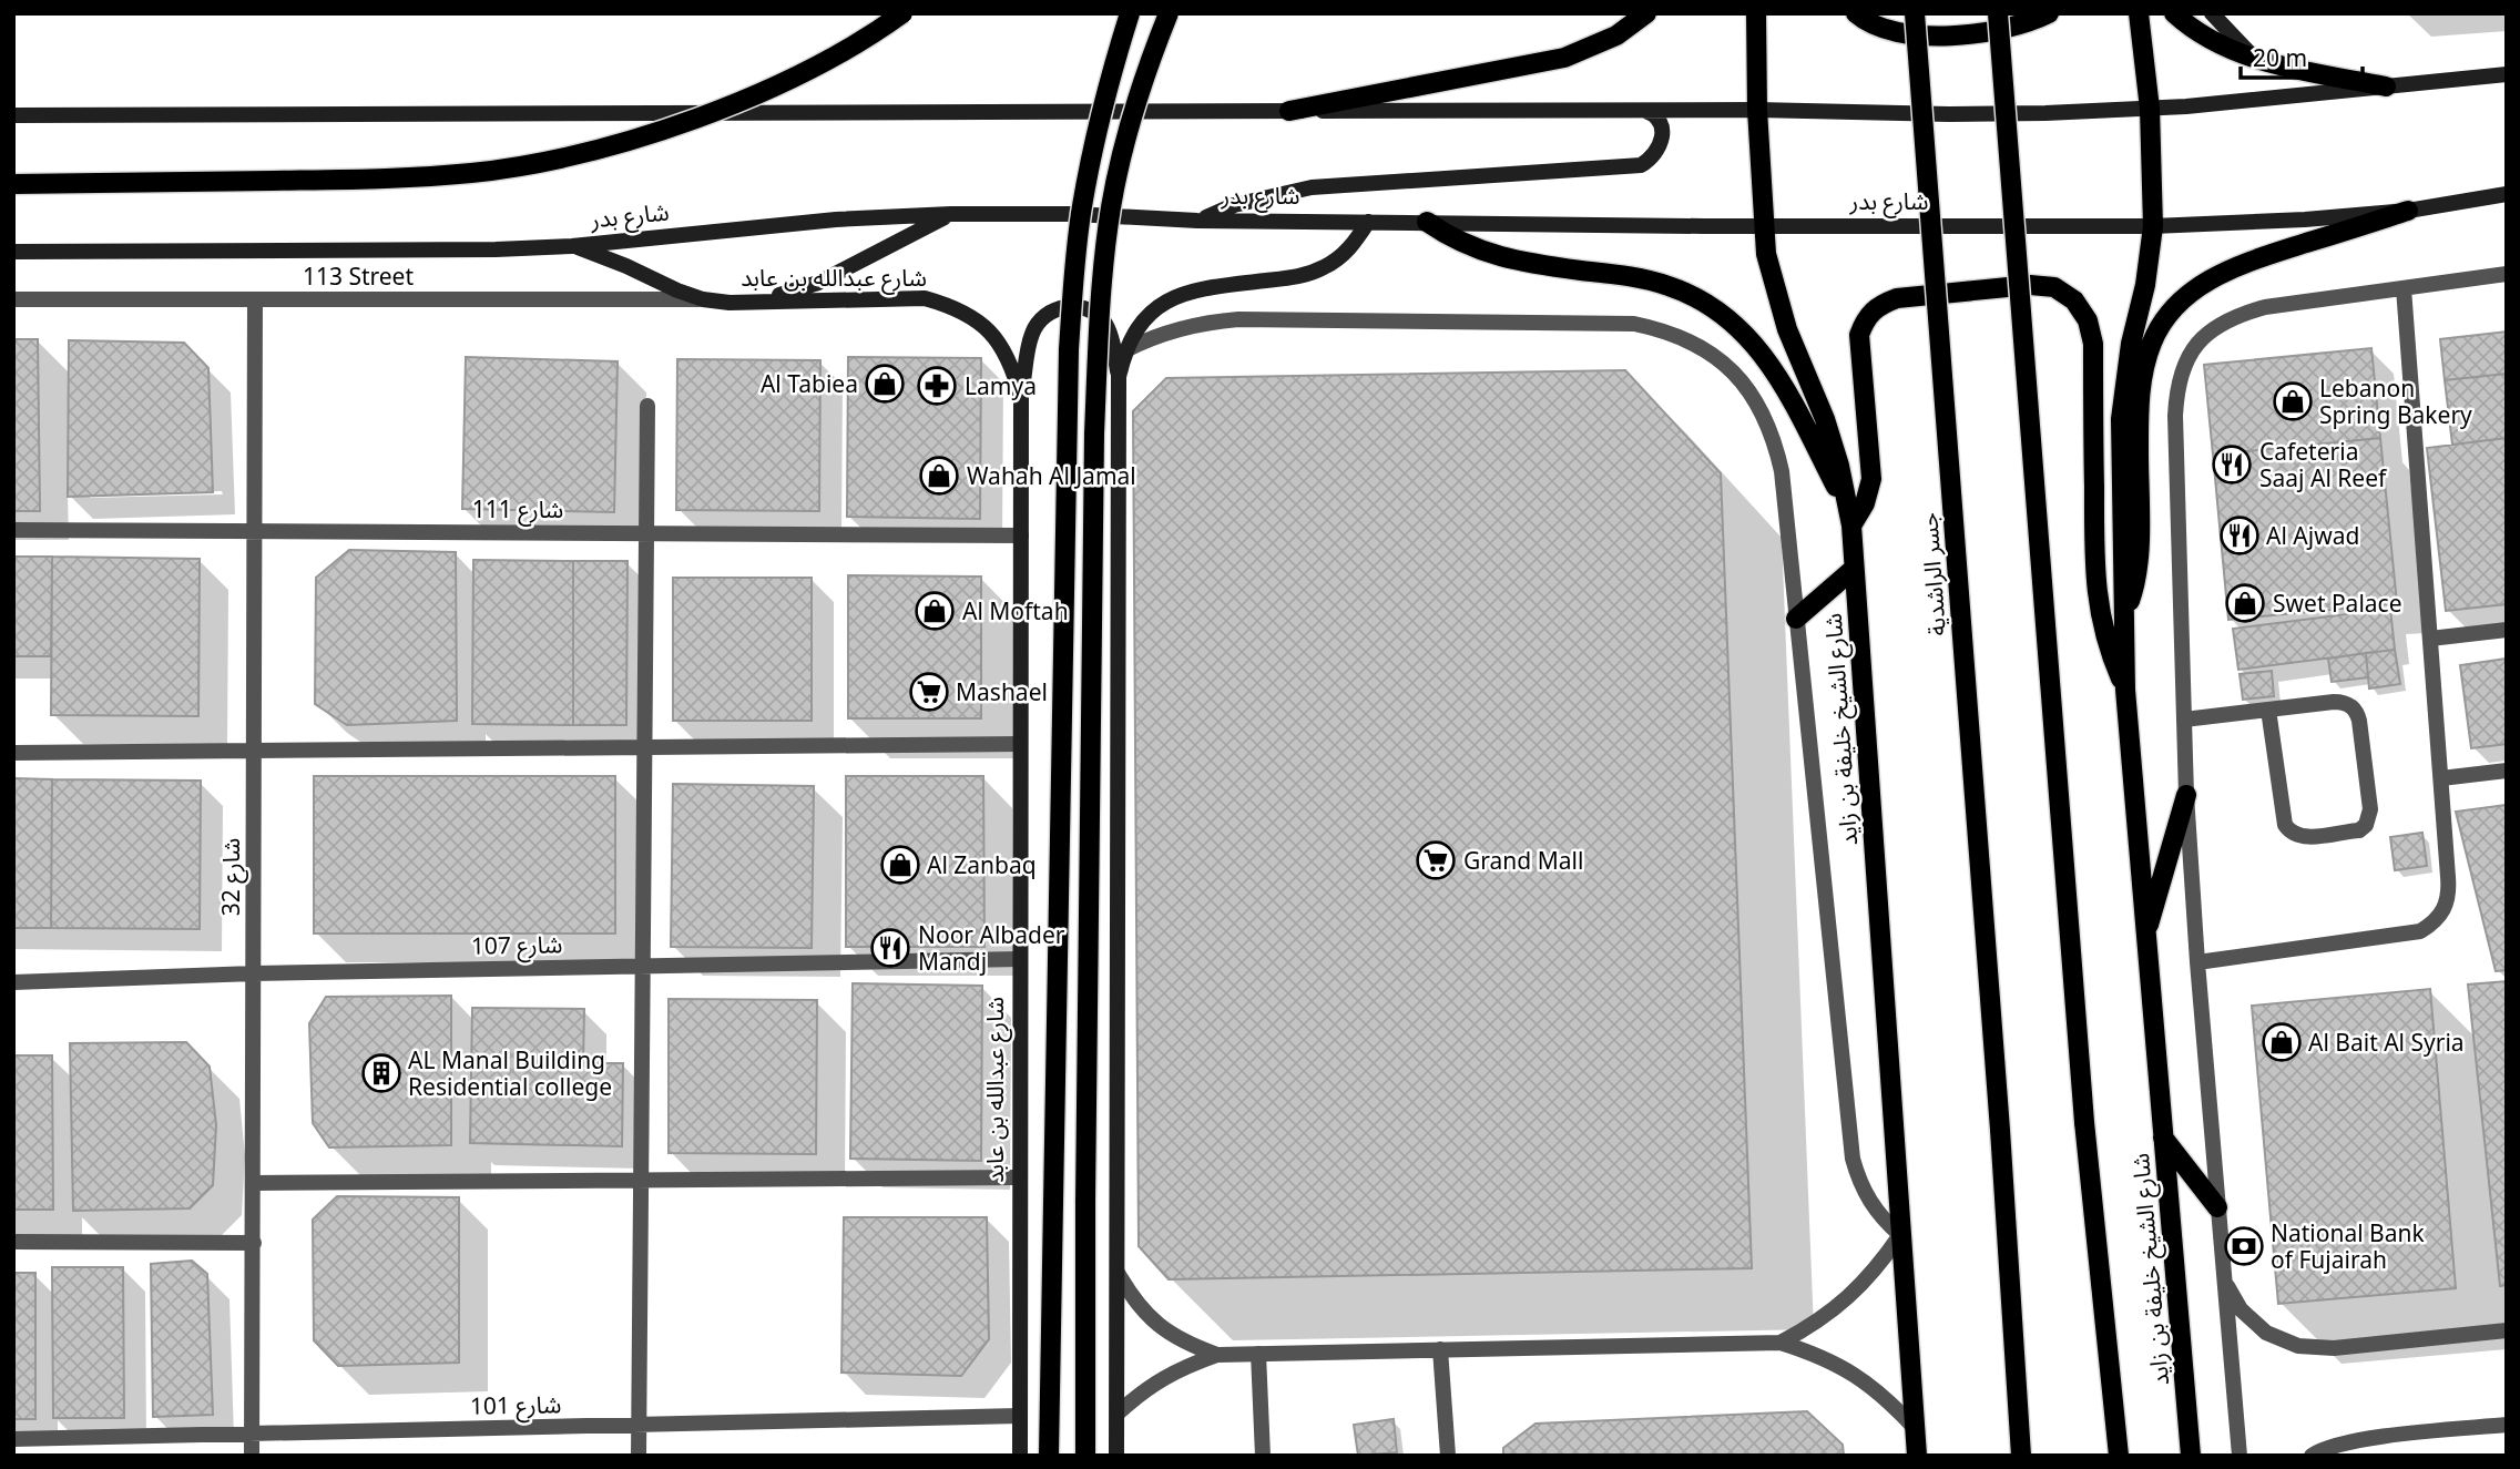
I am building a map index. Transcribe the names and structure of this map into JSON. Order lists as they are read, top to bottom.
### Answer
{
  "streets": {
    "main road": [
      "شارع بدر",
      "شارع عبدالله بن عابد",
      "جسر الراشدية",
      "شارع الشيخ خليفة بن زايد"
    ],
    "street": [
      "113 Street",
      "شارع 111",
      "شارع 32",
      "شارع 107",
      "شارع 101"
    ]
  },
  "crossings": [
    ["شارع بدر", "شارع عبدالله بن عابد"],
    ["شارع بدر", "شارع الشيخ خليفة بن زايد"],
    ["113 Street", "شارع عبدالله بن عابد"],
    ["113 Street", "شارع 32"],
    ["شارع عبدالله بن عابد", "شارع 111"],
    ["شارع عبدالله بن عابد", "شارع 107"],
    ["شارع عبدالله بن عابد", "شارع 101"],
    ["شارع 111", "شارع 32"],
    ["شارع 32", "شارع 107"],
    ["شارع 32", "شارع 101"]
  ],
  "places": {
    "shop": [
      "Al Tabiea",
      "Lebanon Spring Bakery",
      "Wahah Al Jamal",
      "Swet Palace",
      "Al Moftah",
      "Al Zanbaq",
      "Al Bait Al Syria"
    ],
    "pharmacy": ["Lamya"],
    "restaurant": ["Cafeteria Saaj Al Reef", "Al Ajwad", "Noor Albader Mandj"],
    "supermarket": ["Mashael", "Grand Mall"],
    "building": ["AL Manal Building Residential college"],
    "bank": ["National Bank of Fujairah"]
  },
  "scale_bar": "20 m"
}
